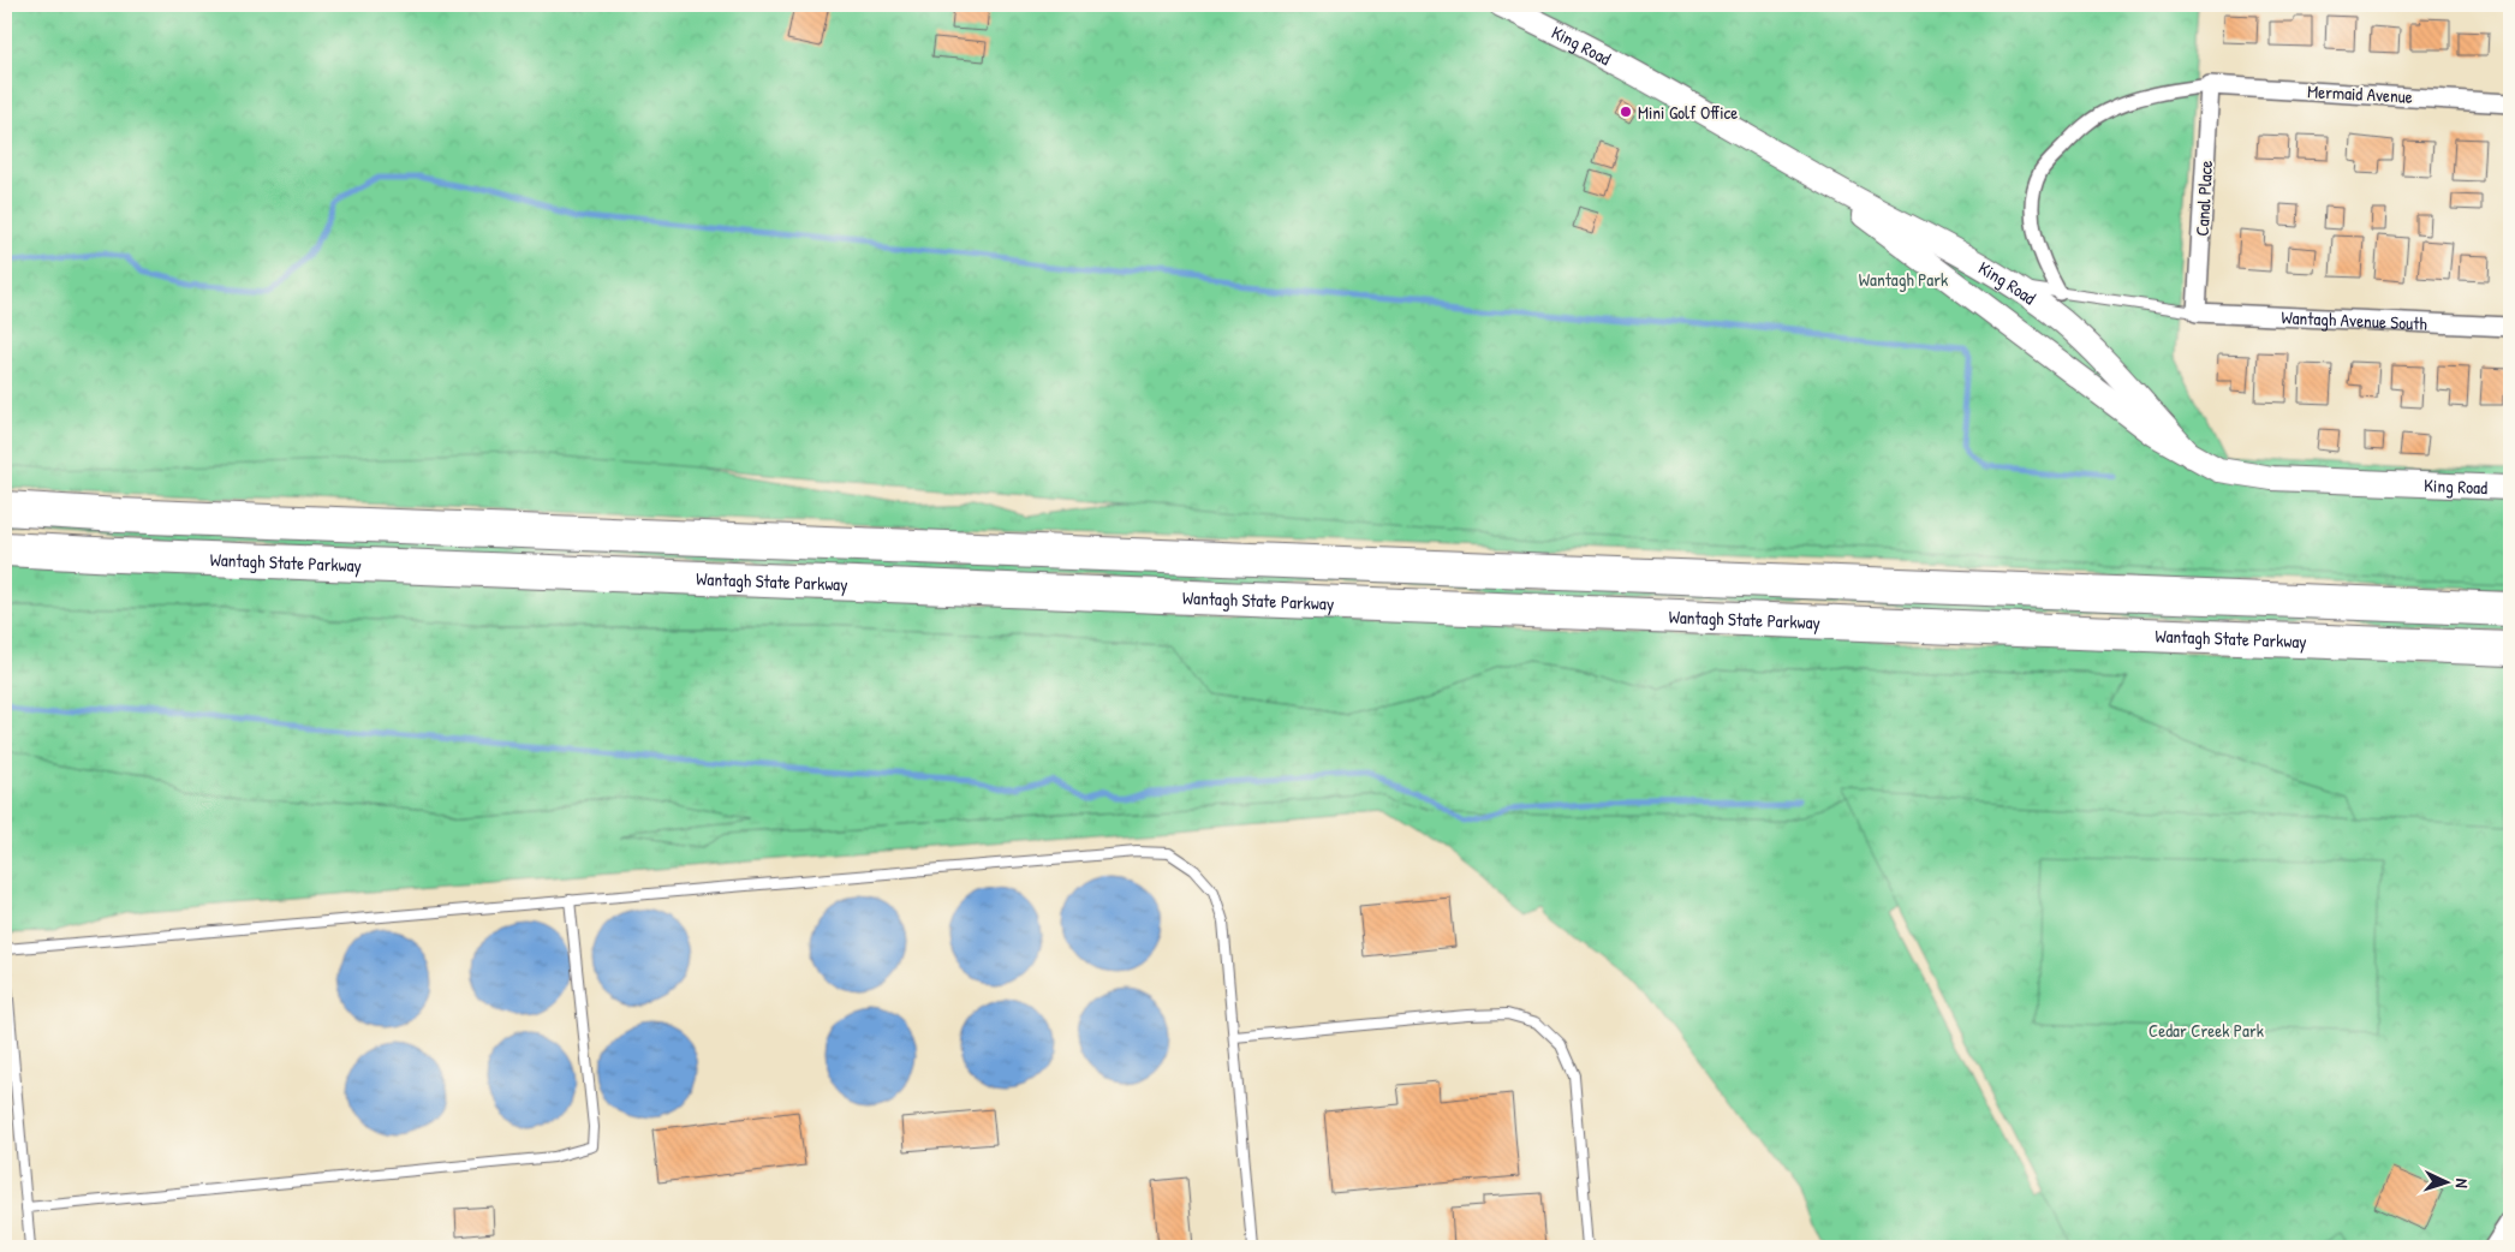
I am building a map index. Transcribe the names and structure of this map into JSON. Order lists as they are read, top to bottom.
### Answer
{
  "streets": {
    "highway": ["Wantagh State Parkway"],
    "street": [
      "King Road",
      "Mermaid Avenue",
      "Canal Place",
      "Wantagh Avenue South"
    ]
  },
  "crossings": [
    ["Mermaid Avenue", "Canal Place"],
    ["Canal Place", "Wantagh Avenue South"]
  ],
  "parks": ["Wantagh Park", "Cedar Creek Park"],
  "places": ["Mini Golf Office"],
  "north": "right"
}
